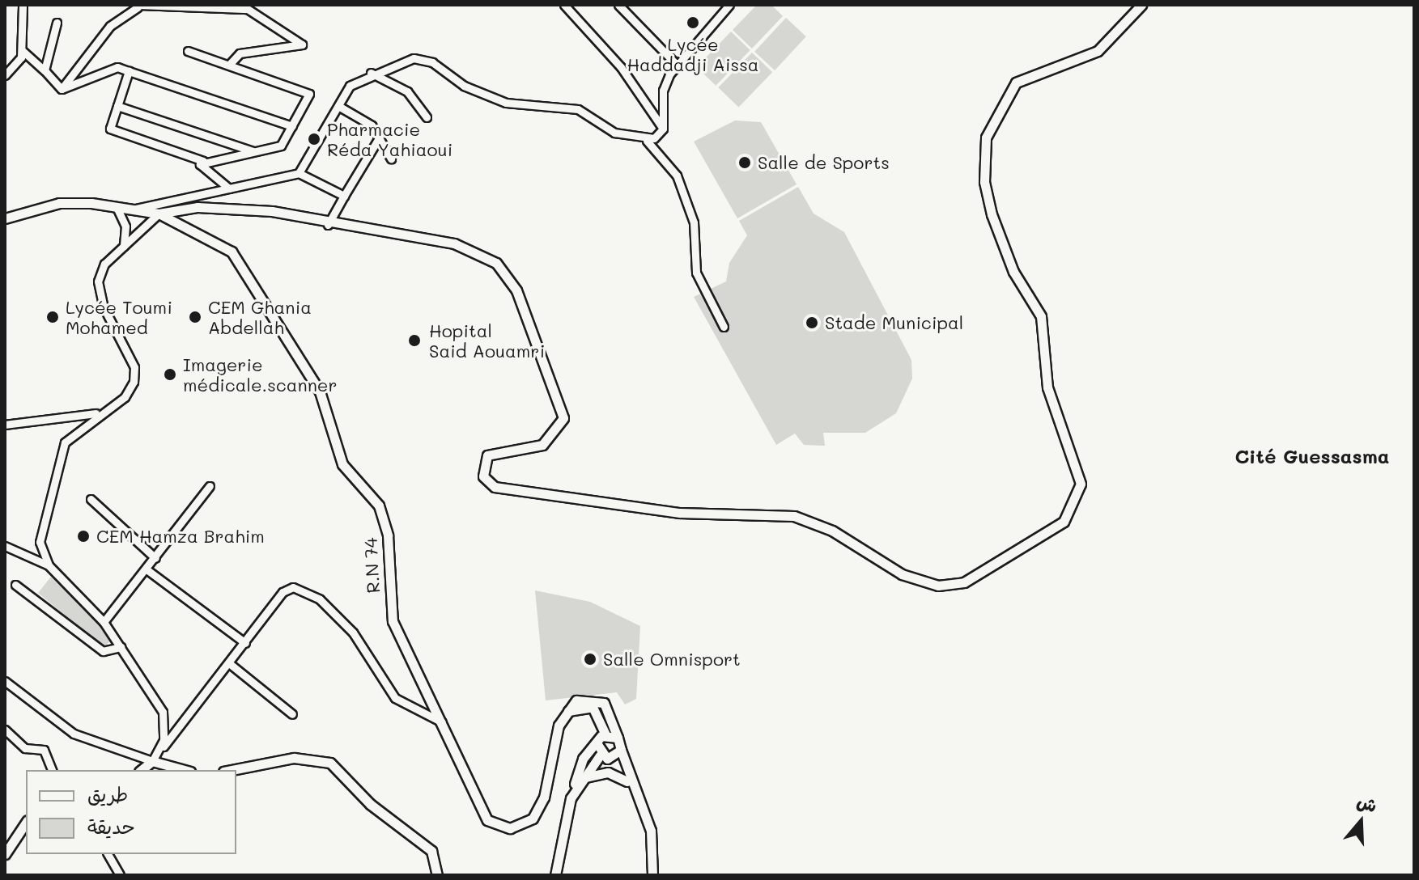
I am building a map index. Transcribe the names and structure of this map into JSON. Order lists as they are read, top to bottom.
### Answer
{
  "streets": {
    "main road": ["R.N 74"]
  },
  "districts": ["Cité Guessasma"],
  "places": [
    "Lycée Haddadji Aissa",
    "Pharmacie Réda Yahiaoui",
    "Salle de Sports",
    "Lycée Toumi Mohamed",
    "CEM Ghania Abdellah",
    "Stade Municipal",
    "Hopital Said Aouamri",
    "Imagerie médicale.scanner",
    "CEM Hamza Brahim",
    "Salle Omnisport"
  ],
  "legend": ["طريق", "حديقة"],
  "north": "top"
}
